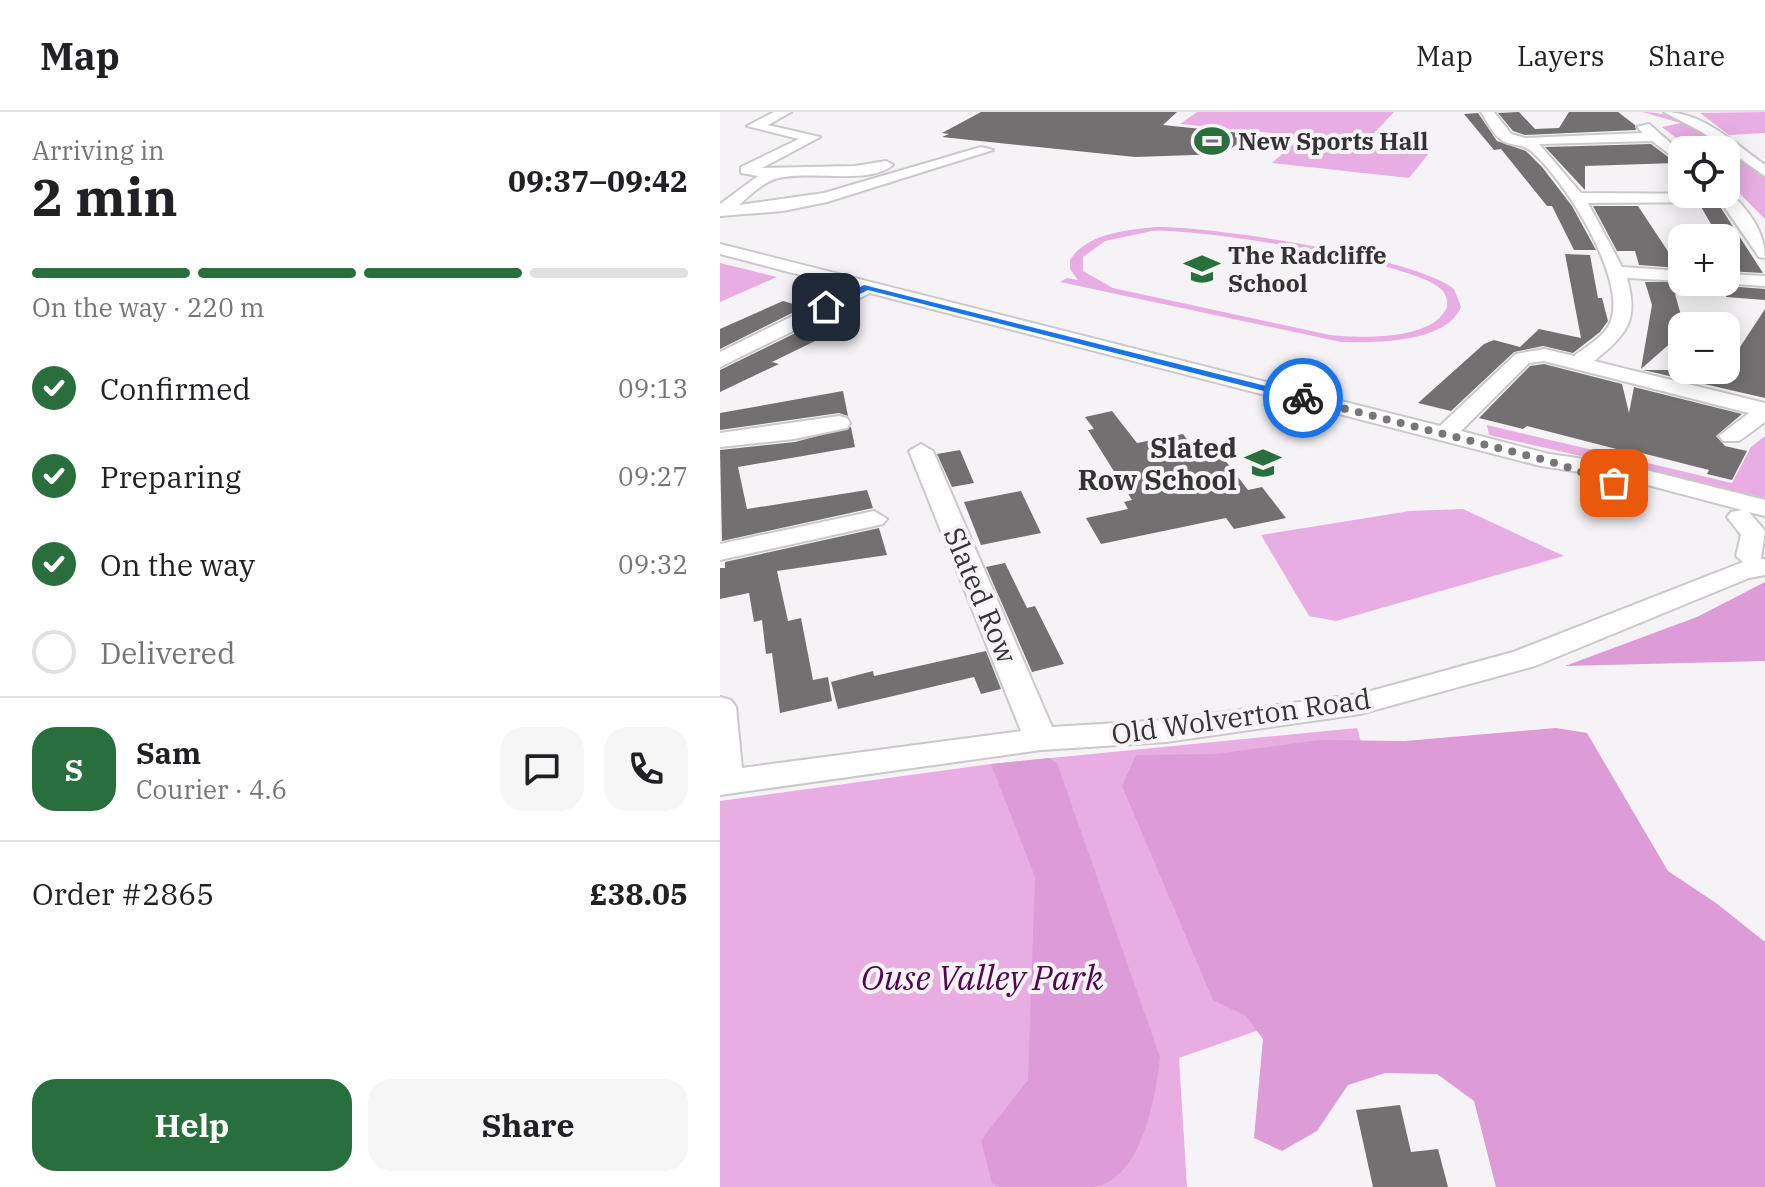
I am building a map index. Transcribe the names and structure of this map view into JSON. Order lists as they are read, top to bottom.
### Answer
{
  "streets": {
    "street": ["Slated Row", "Old Wolverton Road"]
  },
  "crossings": [
    ["Slated Row", "Old Wolverton Road"]
  ],
  "parks": ["Ouse Valley Park"],
  "places": {
    "sports": ["New Sports Hall"],
    "school or university": ["The Radcliffe School", "Slated Row School"]
  },
  "page": {
    "header": "Map",
    "nav": ["Map", "Layers", "Share"],
    "heading": ["2 min", "Arriving in", "09:37–09:42"],
    "panel": [
      "Sam",
      "Courier · 4.6",
      "Order #2865",
      "£38.05"
    ],
    "map_buttons": ["+", "−"],
    "bar": "On the way · 220 m",
    "list": [
      ["Confirmed", "09:13"],
      ["Preparing", "09:27"],
      ["On the way", "09:32"],
      "Delivered"
    ],
    "round": "S",
    "buttons": ["Help", "Share"]
  }
}
